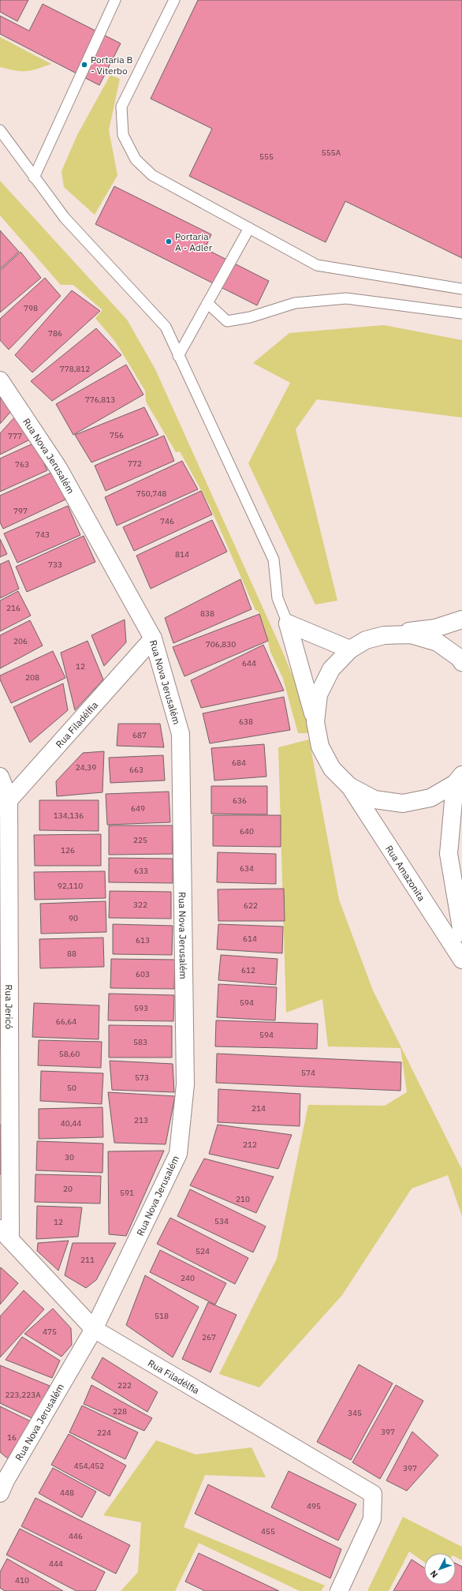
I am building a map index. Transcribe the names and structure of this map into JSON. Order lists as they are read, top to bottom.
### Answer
{
  "streets": {
    "street": [
      "Rua Nova Jerusalém",
      "Rua Filadélfia",
      "Rua Amazonita",
      "Rua Jericó"
    ]
  },
  "crossings": [
    ["Rua Nova Jerusalém", "Rua Filadélfia"],
    ["Rua Filadélfia", "Rua Jericó"]
  ],
  "places": ["Portaria B - Viterbo", "Portaria A - Adler"],
  "house_numbers": [
    "555A",
    "555",
    "798",
    "786",
    "778,812",
    "776,813",
    "756",
    "777",
    "772",
    "763",
    "750,748",
    "797",
    "746",
    "743",
    "814",
    "733",
    "216",
    "838",
    "206",
    "706,830",
    "644",
    "12",
    "208",
    "638",
    "687",
    "684",
    "24,39",
    "663",
    "636",
    "649",
    "134,136",
    "640",
    "225",
    "126",
    "634",
    "633",
    "92,110",
    "322",
    "622",
    "90",
    "614",
    "613",
    "88",
    "612",
    "603",
    "594",
    "593",
    "66,64",
    "594",
    "583",
    "58,60",
    "574",
    "573",
    "50",
    "214",
    "213",
    "40,44",
    "212",
    "30",
    "20",
    "591",
    "210",
    "534",
    "12",
    "524",
    "211",
    "240",
    "518",
    "475",
    "267",
    "222",
    "223,223A",
    "228",
    "345",
    "397",
    "224",
    "16",
    "454,452",
    "397",
    "448",
    "495",
    "455",
    "446",
    "444",
    "410"
  ],
  "north": "bottom left"
}
